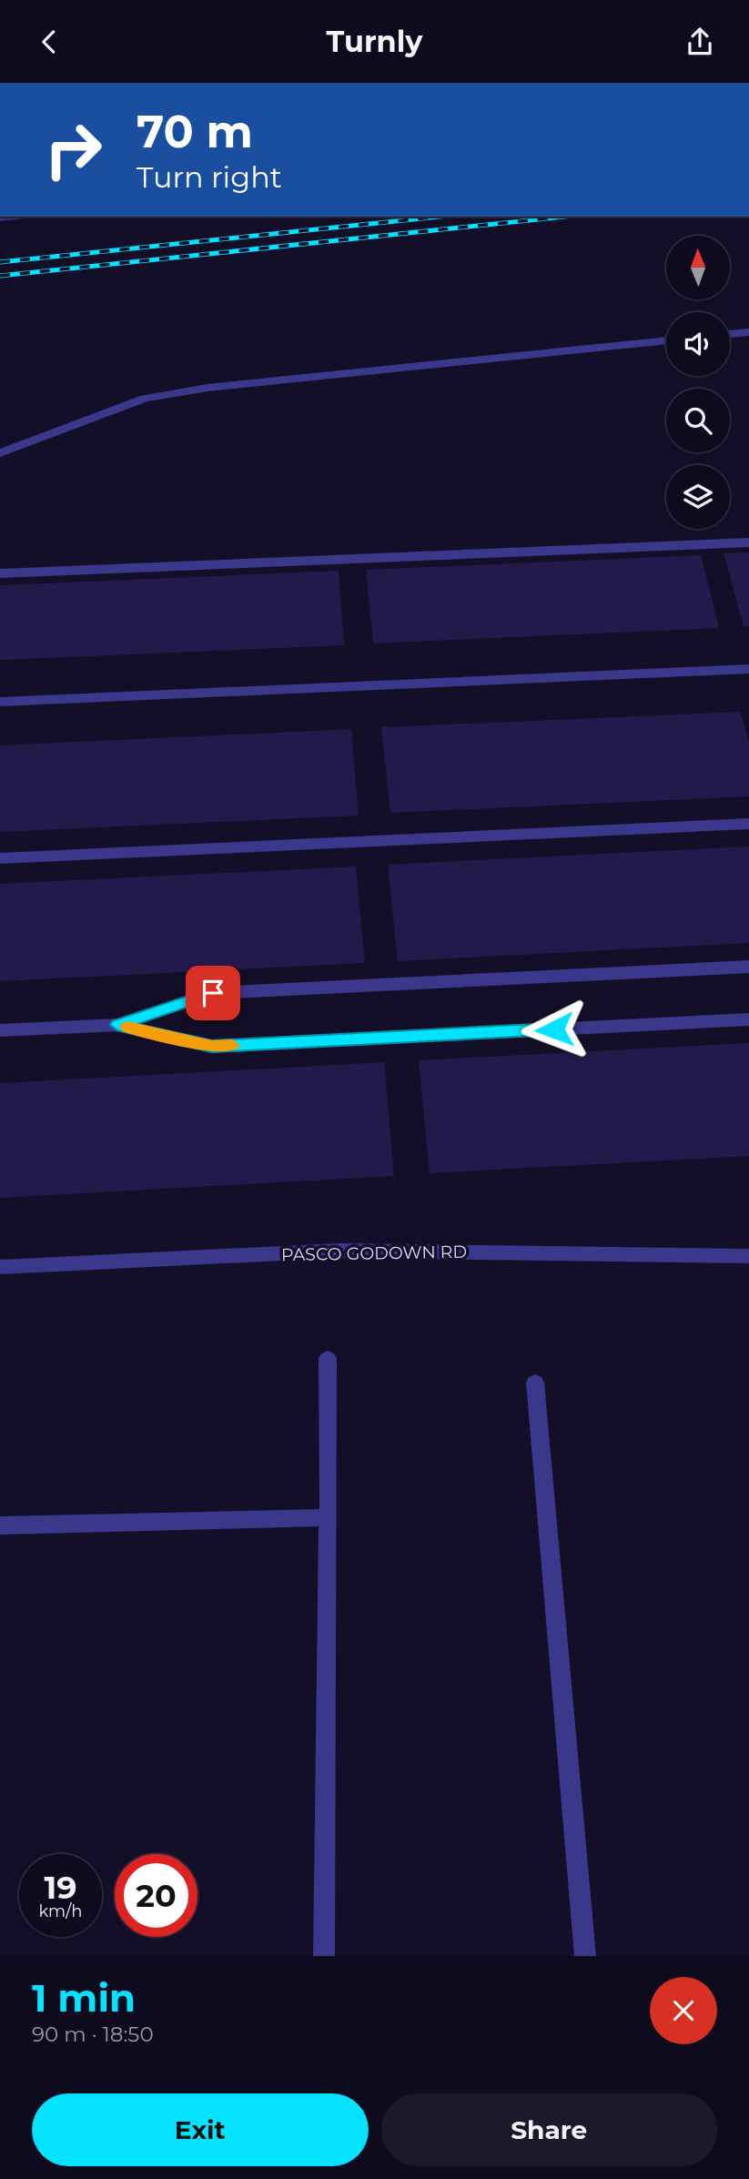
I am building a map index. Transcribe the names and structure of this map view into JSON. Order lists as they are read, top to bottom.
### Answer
{
  "streets": {
    "street": ["PASCO GODOWN RD"]
  },
  "north": "top",
  "page": {
    "header": "Turnly",
    "turn": ["70 m", "Turn right"],
    "speed": "19 km/h",
    "limit": "20",
    "heading": ["1 min", "90 m · 18:50"],
    "buttons": ["Exit", "Share"]
  }
}
